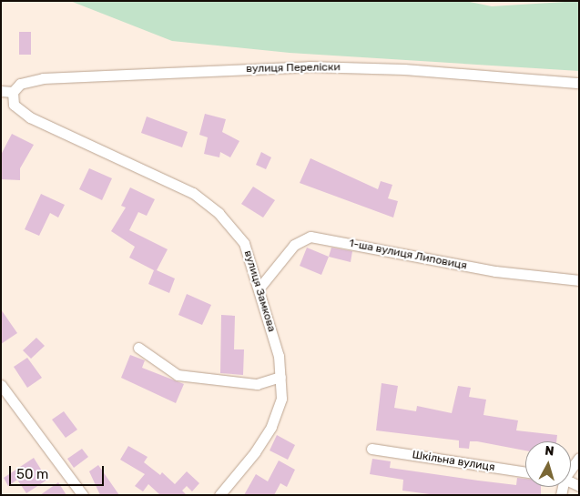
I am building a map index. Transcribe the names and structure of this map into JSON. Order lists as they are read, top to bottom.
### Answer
{
  "streets": {
    "street": [
      "вулиця Переліски",
      "1-ша вулиця Липовиця",
      "вулиця Замкова",
      "Шкільна вулиця"
    ]
  },
  "crossings": [
    ["вулиця Переліски", "вулиця Замкова"],
    ["1-ша вулиця Липовиця", "вулиця Замкова"]
  ],
  "scale_bar": "50 m",
  "north": "top"
}
